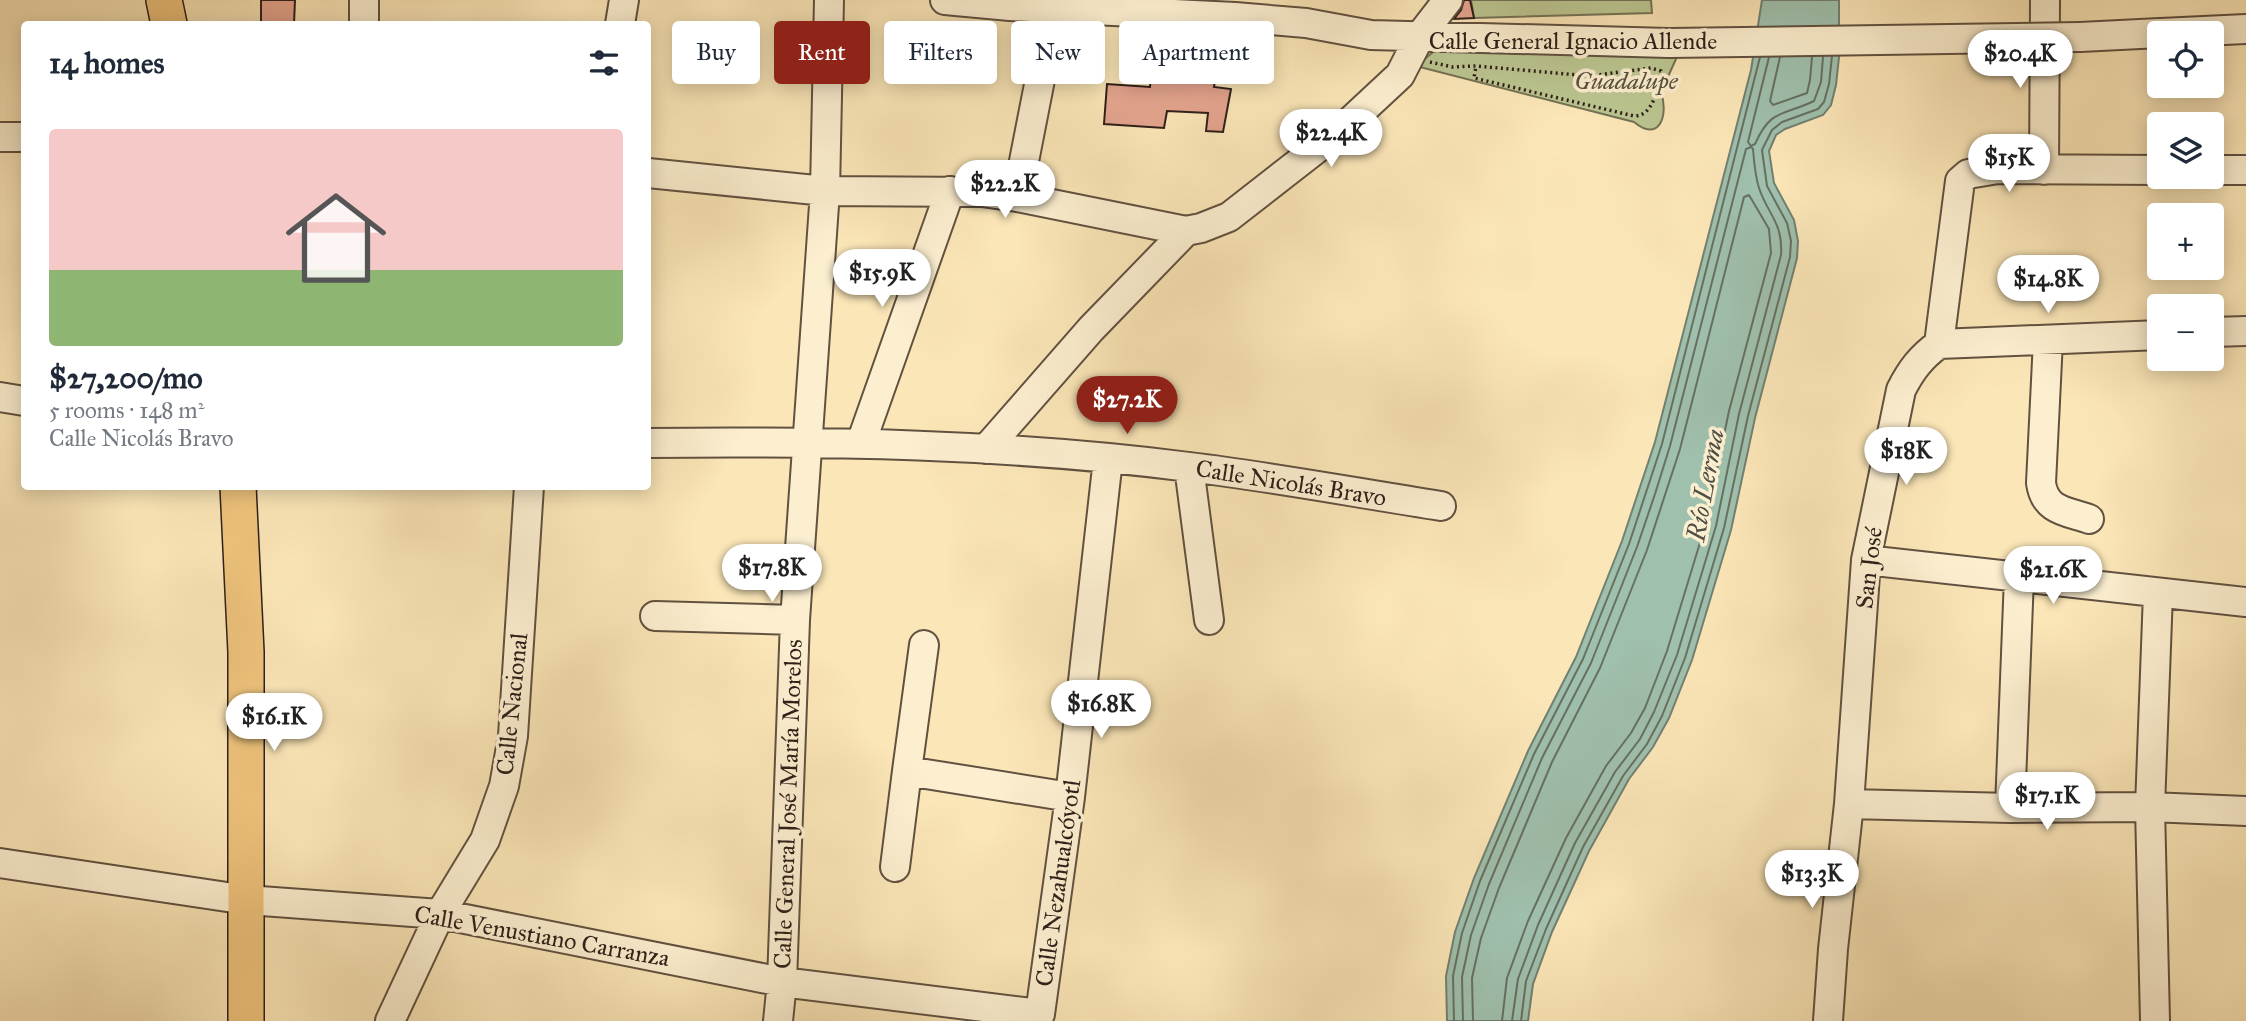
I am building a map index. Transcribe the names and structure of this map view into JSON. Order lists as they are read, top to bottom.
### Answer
{
  "streets": {
    "street": [
      "Calle General Ignacio Allende",
      "Calle Nicolás Bravo",
      "San José",
      "Calle Nacional",
      "Calle General José María Morelos",
      "Calle Nezahualcóyotl",
      "Calle Venustiano Carranza"
    ]
  },
  "crossings": [
    ["Calle General Ignacio Allende", "Calle Nicolás Bravo"],
    ["Calle Nicolás Bravo", "Calle General José María Morelos"],
    ["Calle Nicolás Bravo", "Calle Nezahualcóyotl"],
    ["Calle Nacional", "Calle Venustiano Carranza"],
    ["Calle General José María Morelos", "Calle Venustiano Carranza"],
    ["Calle Nezahualcóyotl", "Calle Venustiano Carranza"]
  ],
  "water": ["Río Lerma"],
  "parks": ["Guadalupe"],
  "page": {
    "map_buttons": ["+", "−"],
    "chip": [
      "Buy",
      "Rent",
      "Filters",
      "New",
      "Apartment"
    ],
    "heading": "14 homes",
    "price": [
      "$20.4K",
      "$22.4K",
      "$15K",
      "$22.2K",
      "$15.9K",
      "$14.8K",
      "$27.2K",
      "$18K",
      "$17.8K",
      "$21.6K",
      "$16.8K",
      "$16.1K",
      "$17.1K",
      "$13.3K"
    ],
    "list": [
      {
        "name": "$27,200/mo",
        "note": "5 rooms · 148 m² · Calle Nicolás Bravo"
      }
    ]
  }
}
